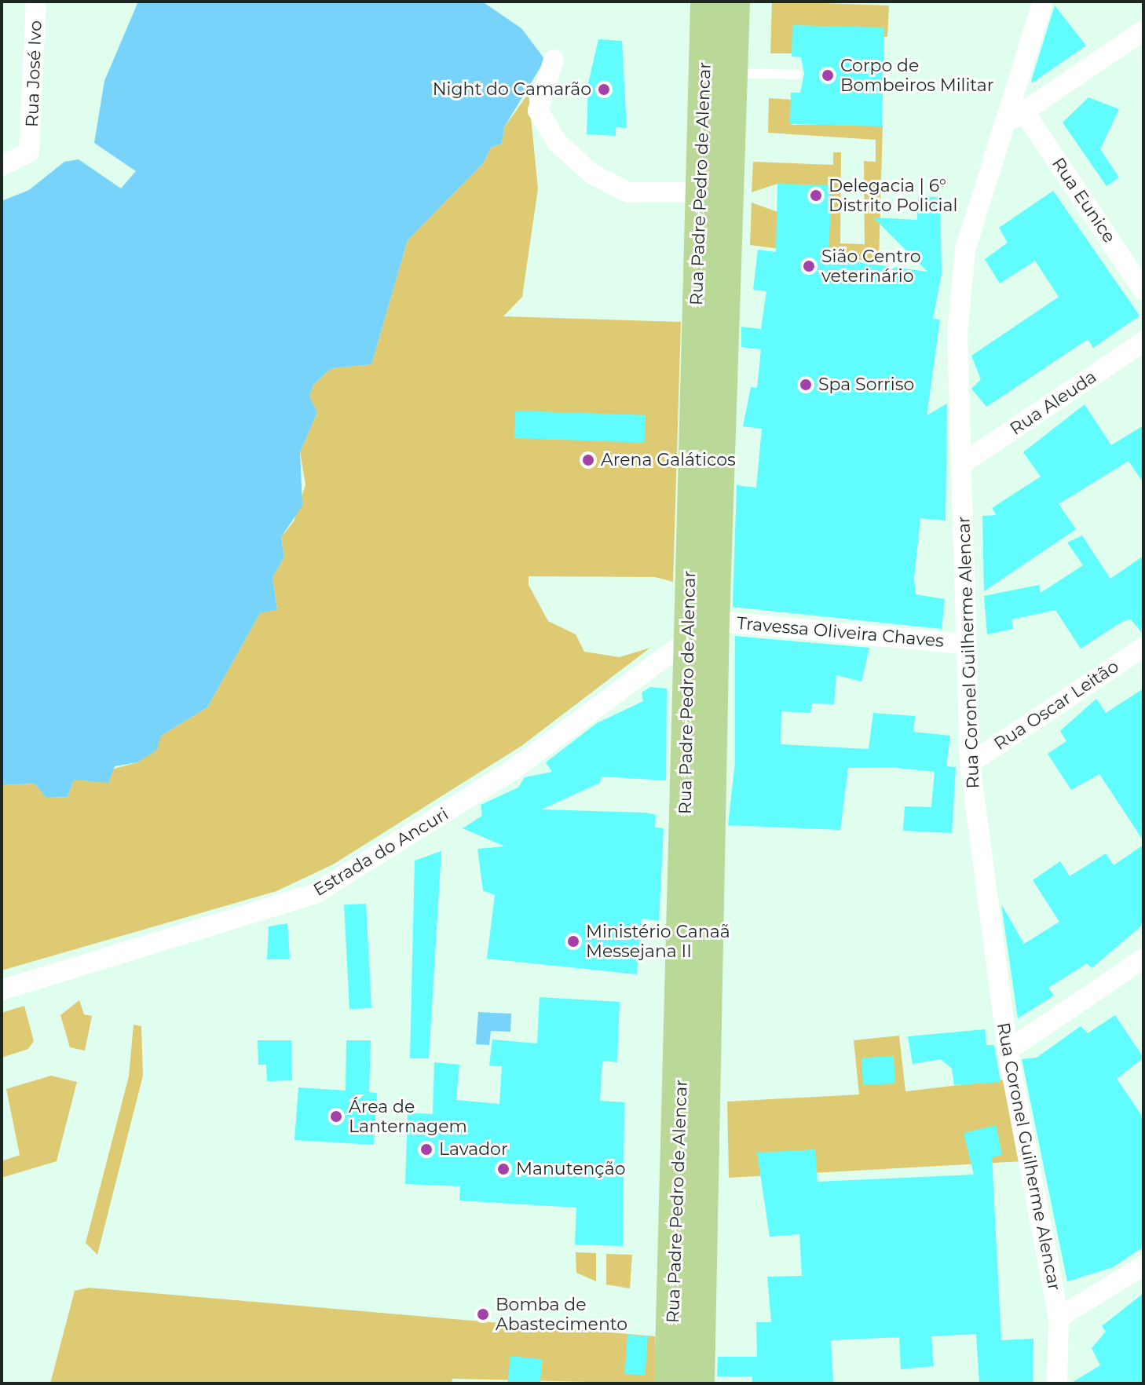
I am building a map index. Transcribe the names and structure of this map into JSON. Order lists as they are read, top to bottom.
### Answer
{
  "streets": {
    "main road": ["Rua Padre Pedro de Alencar"],
    "street": [
      "Rua José Ivo",
      "Rua Eunice",
      "Rua Aleuda",
      "Travessa Oliveira Chaves",
      "Rua Coronel Guilherme Alencar",
      "Rua Oscar Leitão",
      "Estrada do Ancuri"
    ]
  },
  "crossings": [
    ["Rua Padre Pedro de Alencar", "Travessa Oliveira Chaves"],
    ["Rua Padre Pedro de Alencar", "Estrada do Ancuri"],
    ["Rua Aleuda", "Rua Coronel Guilherme Alencar"],
    ["Travessa Oliveira Chaves", "Rua Coronel Guilherme Alencar"],
    ["Travessa Oliveira Chaves", "Estrada do Ancuri"],
    ["Rua Coronel Guilherme Alencar", "Rua Oscar Leitão"]
  ],
  "places": [
    "Corpo de Bombeiros Militar",
    "Night do Camarão",
    "Delegacia | 6° Distrito Policial",
    "Sião Centro veterinário",
    "Spa Sorriso",
    "Arena Galáticos",
    "Ministério Canaã Messejana II",
    "Área de Lanternagem",
    "Lavador",
    "Manutenção",
    "Bomba de Abastecimento"
  ]
}
